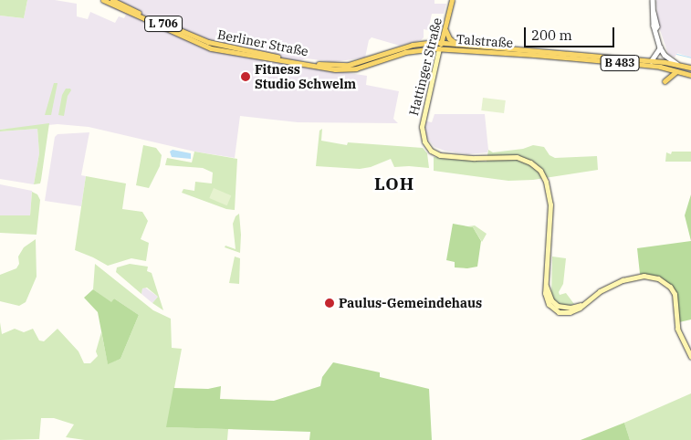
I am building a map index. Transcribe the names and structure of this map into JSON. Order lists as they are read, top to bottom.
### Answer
{
  "streets": {
    "main road": [
      "L 706",
      "Talstraße",
      "Berliner Straße",
      "B 483",
      "Hattinger Straße"
    ]
  },
  "crossings": [
    ["Talstraße", "Berliner Straße"],
    ["Talstraße", "Hattinger Straße"],
    ["Berliner Straße", "Hattinger Straße"]
  ],
  "districts": ["LOH"],
  "places": ["Fitness Studio Schwelm", "Paulus-Gemeindehaus"],
  "scale_bar": "200 m"
}
